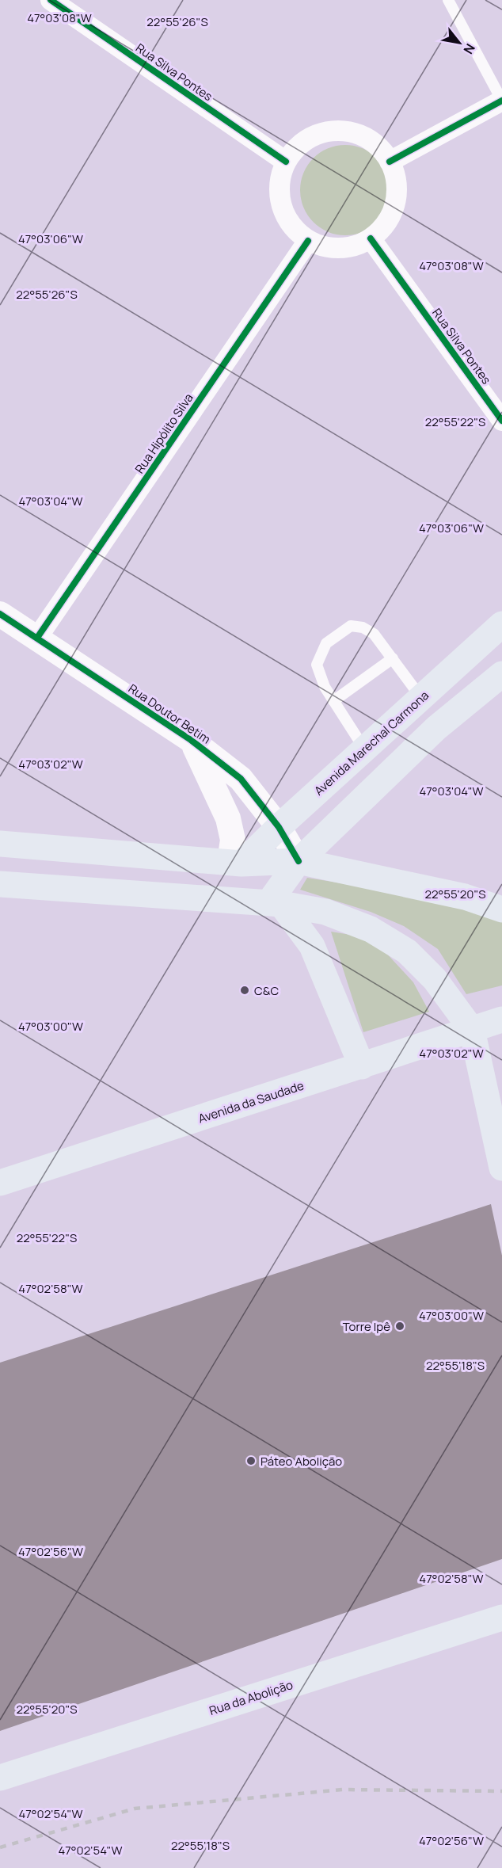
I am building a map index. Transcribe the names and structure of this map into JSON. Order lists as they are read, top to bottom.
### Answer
{
  "streets": {
    "main road": ["Avenida Marechal Carmona", "Avenida da Saudade", "Rua da Abolição"],
    "street": ["Rua Silva Pontes", "Rua Hipólito Silva", "Rua Doutor Betim"]
  },
  "crossings": [
    ["Rua Silva Pontes", "Rua Hipólito Silva"],
    ["Rua Hipólito Silva", "Rua Doutor Betim"],
    ["Rua Doutor Betim", "Avenida Marechal Carmona"]
  ],
  "places": ["C&C", "Torre Ipê", "Páteo Abolição"],
  "north": "bottom right",
  "coordinates": [
    "47°03'08\"W",
    "22°55'26\"S",
    "47°03'06\"W",
    "22°55'22\"S",
    "47°03'04\"W",
    "47°03'02\"W",
    "22°55'20\"S",
    "47°03'00\"W",
    "47°02'58\"W",
    "22°55'18\"S",
    "47°02'56\"W",
    "47°02'54\"W"
  ]
}
